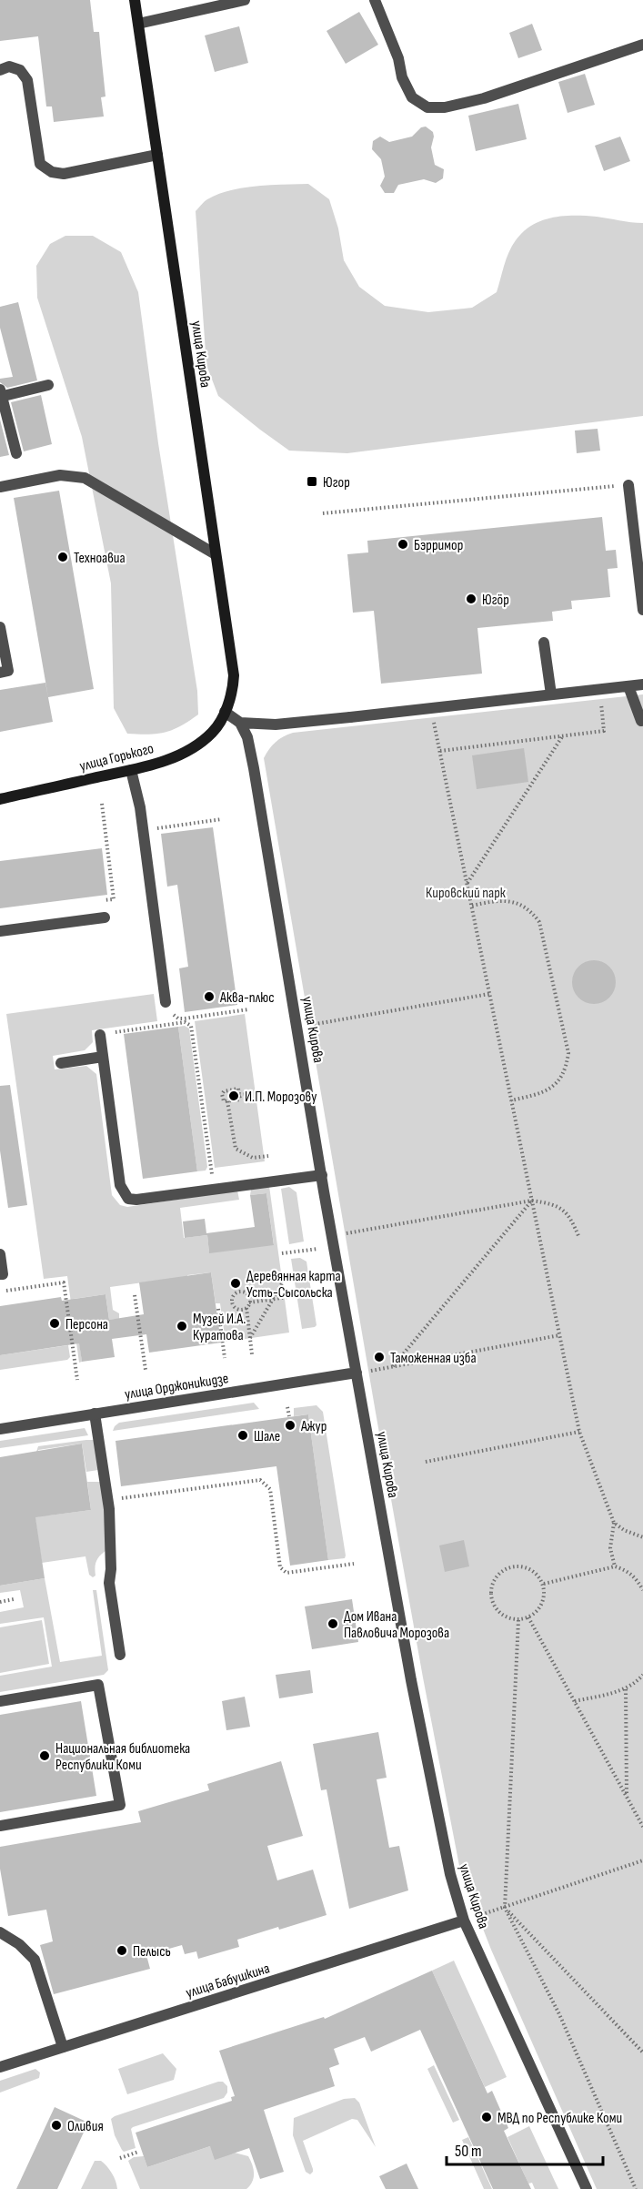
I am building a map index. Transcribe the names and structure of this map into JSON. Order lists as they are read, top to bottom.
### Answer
{
  "streets": {
    "street": [
      "улица Кирова",
      "улица Горького",
      "улица Орджоникидзе",
      "улица Бабушкина"
    ]
  },
  "crossings": [
    ["улица Кирова", "улица Горького"],
    ["улица Кирова", "улица Орджоникидзе"],
    ["улица Кирова", "улица Бабушкина"]
  ],
  "parks": ["Кировский парк"],
  "places": {
    "transit": ["Югор"],
    "other": [
      "Бэрримор",
      "Техноавиа",
      "Югöр",
      "Аква-плюс",
      "И.П. Морозову",
      "Деревянная карта Усть-Сысольска",
      "Персона",
      "Музей И.А. Куратова",
      "Таможенная изба",
      "Ажур",
      "Шале",
      "Дом Ивана Павловича Морозова",
      "Национальная библиотека Республики Коми",
      "Пелысь",
      "МВД по Республике Коми",
      "Оливия"
    ]
  },
  "scale_bar": "50 m"
}
